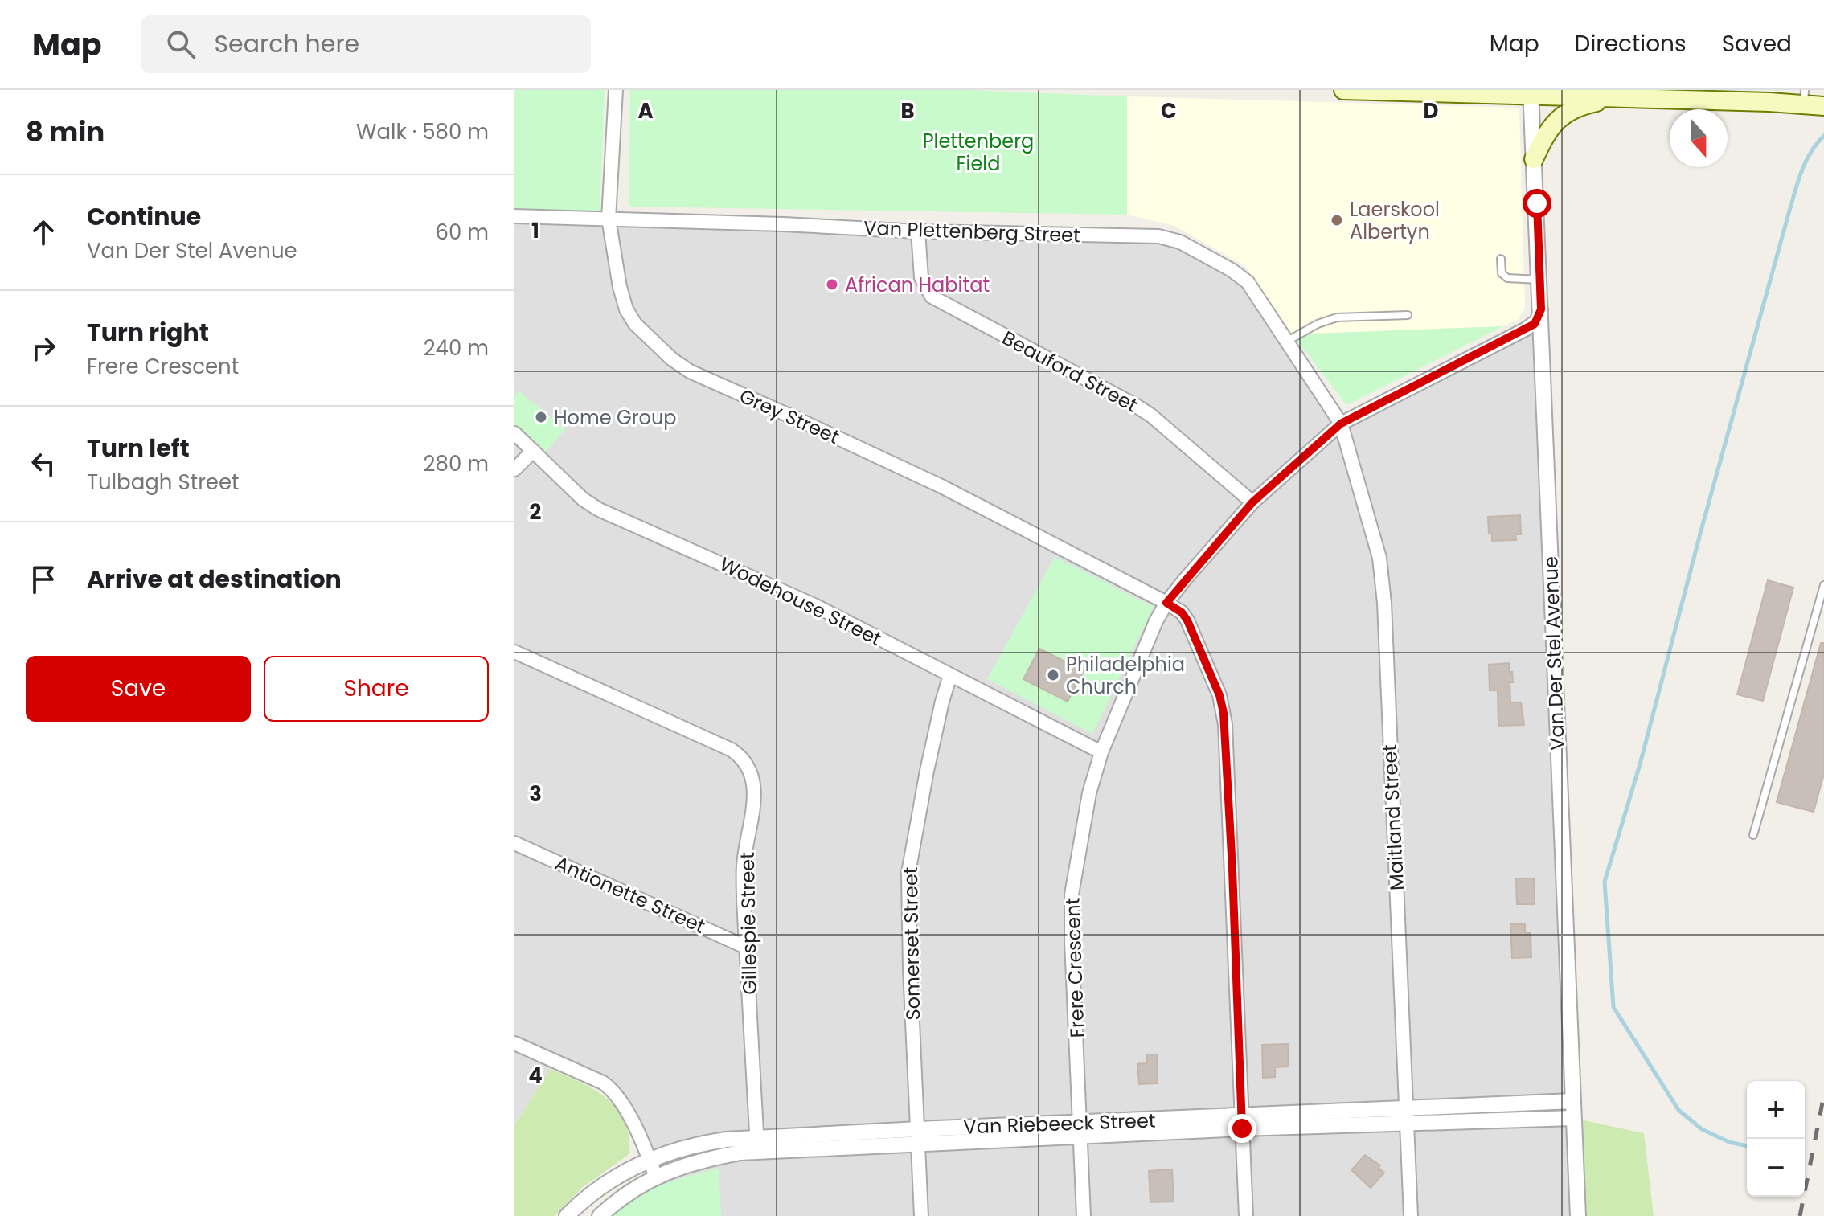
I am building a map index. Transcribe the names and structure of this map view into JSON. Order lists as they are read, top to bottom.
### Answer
{
  "streets": {
    "street": [
      "Van Plettenberg Street",
      "Beauford Street",
      "Grey Street",
      "Wodehouse Street",
      "Van Der Stel Avenue",
      "Maitland Street",
      "Antionette Street",
      "Gillespie Street",
      "Somerset Street",
      "Frere Crescent",
      "Van Riebeeck Street"
    ]
  },
  "crossings": [
    ["Van Plettenberg Street", "Beauford Street"],
    ["Van Plettenberg Street", "Grey Street"],
    ["Van Plettenberg Street", "Maitland Street"],
    ["Van Plettenberg Street", "Frere Crescent"],
    ["Beauford Street", "Frere Crescent"],
    ["Grey Street", "Frere Crescent"],
    ["Grey Street", "Van Riebeeck Street"],
    ["Wodehouse Street", "Somerset Street"],
    ["Wodehouse Street", "Frere Crescent"],
    ["Van Der Stel Avenue", "Frere Crescent"],
    ["Van Der Stel Avenue", "Van Riebeeck Street"],
    ["Maitland Street", "Frere Crescent"],
    ["Maitland Street", "Van Riebeeck Street"],
    ["Antionette Street", "Gillespie Street"],
    ["Gillespie Street", "Van Riebeeck Street"],
    ["Somerset Street", "Van Riebeeck Street"],
    ["Frere Crescent", "Van Riebeeck Street"]
  ],
  "parks": ["Plettenberg Field"],
  "places": [
    "Laerskool Albertyn",
    "African Habitat",
    "Home Group",
    "Philadelphia Church"
  ],
  "north": "bottom",
  "page": {
    "header": "Map",
    "search": "Search here",
    "nav": ["Map", "Directions", "Saved"],
    "heading": ["8 min", "Walk · 580 m"],
    "list": [
      ["Continue", "Van Der Stel Avenue", "60 m"],
      ["Turn right", "Frere Crescent", "240 m"],
      ["Turn left", "Tulbagh Street", "280 m"],
      "Arrive at destination"
    ],
    "buttons": ["Save", "Share"],
    "map_buttons": ["+", "−"]
  },
  "grid": {
    "columns": [
      "A",
      "B",
      "C",
      "D"
    ],
    "rows": [
      "1",
      "2",
      "3",
      "4"
    ]
  }
}
